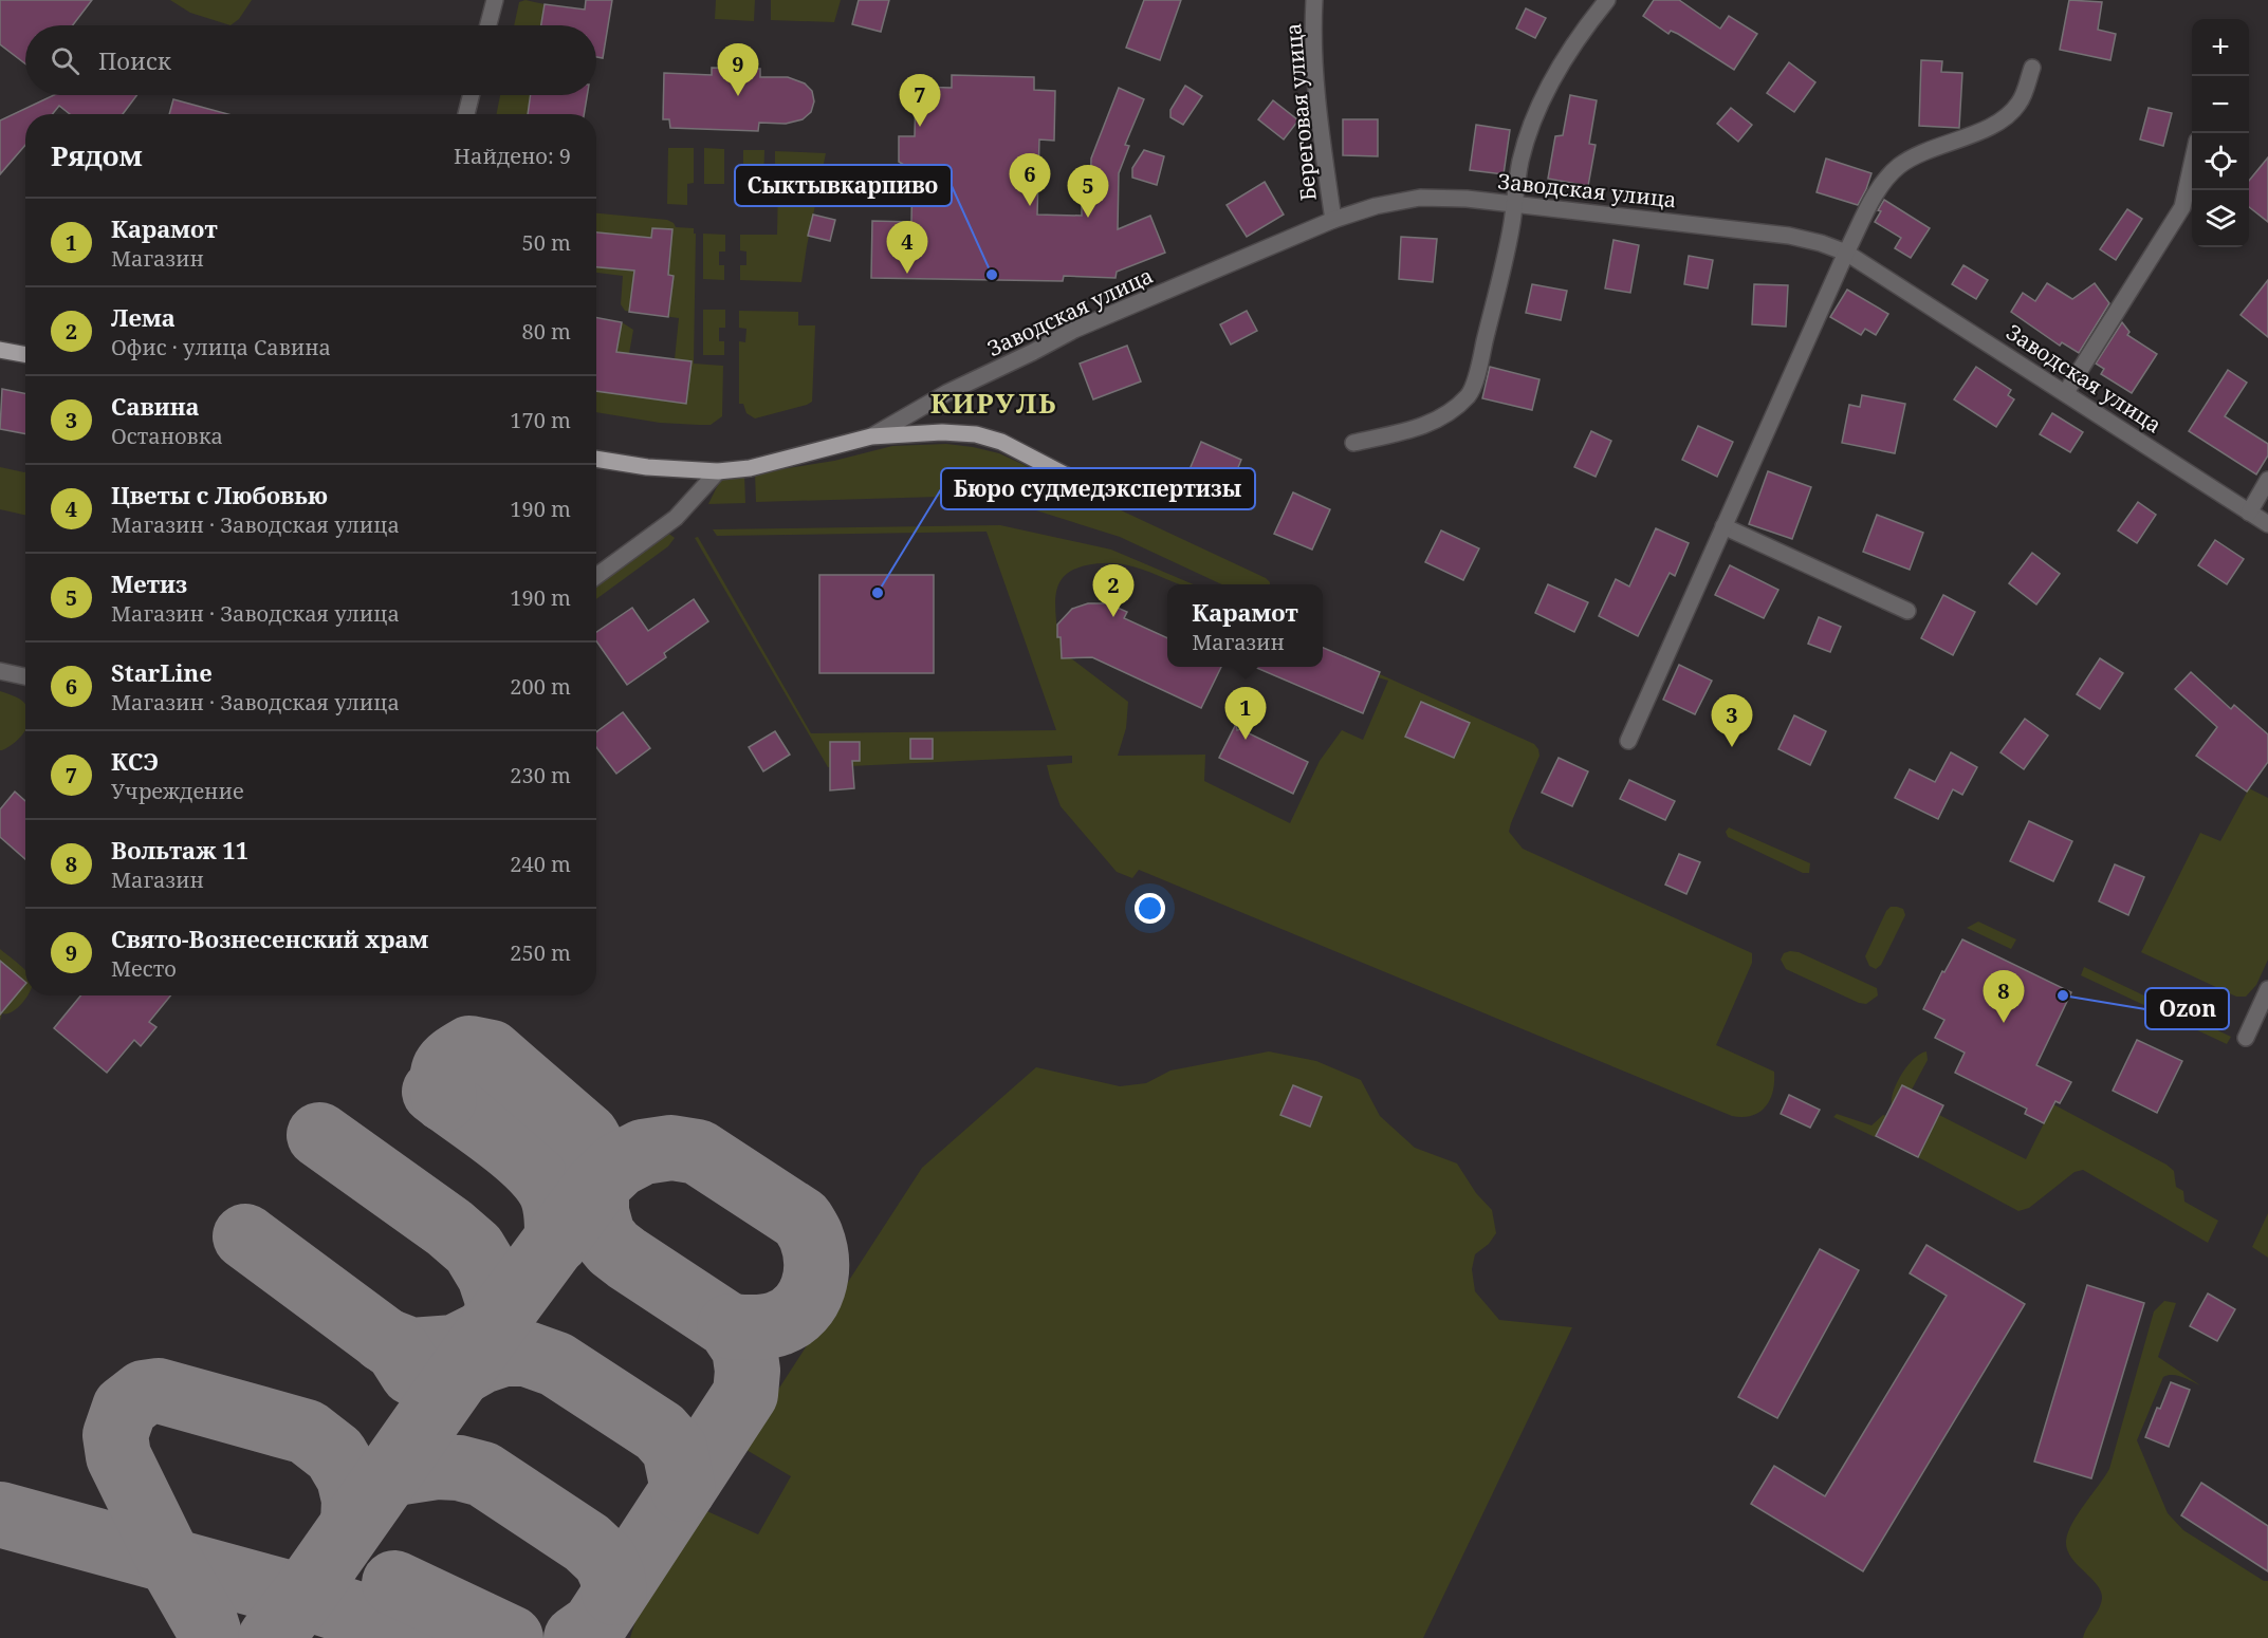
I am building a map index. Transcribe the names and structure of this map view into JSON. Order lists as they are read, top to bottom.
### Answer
{
  "streets": {
    "street": ["Береговая улица", "Заводская улица"]
  },
  "crossings": [
    ["Береговая улица", "Заводская улица"]
  ],
  "districts": ["КИРУЛЬ"],
  "places": ["Сыктывкарпиво", "Бюро судмедэкспертизы", "Ozon"],
  "page": {
    "map_buttons": ["+", "−"],
    "search": "Поиск",
    "pins": [
      "9",
      "7",
      "6",
      "5",
      "4",
      "2",
      "1",
      "3",
      "8"
    ],
    "heading": ["Рядом", "Найдено: 9"],
    "list": [
      {
        "mark": "1",
        "name": "Карамот",
        "note": "Магазин",
        "value": "50 m"
      },
      {
        "mark": "2",
        "name": "Лема",
        "note": "Офис · улица Савина",
        "value": "80 m"
      },
      {
        "mark": "3",
        "name": "Савина",
        "note": "Остановка",
        "value": "170 m"
      },
      {
        "mark": "4",
        "name": "Цветы с Любовью",
        "note": "Магазин · Заводская улица",
        "value": "190 m"
      },
      {
        "mark": "5",
        "name": "Метиз",
        "note": "Магазин · Заводская улица",
        "value": "190 m"
      },
      {
        "mark": "6",
        "name": "StarLine",
        "note": "Магазин · Заводская улица",
        "value": "200 m"
      },
      {
        "mark": "7",
        "name": "КСЭ",
        "note": "Учреждение",
        "value": "230 m"
      },
      {
        "mark": "8",
        "name": "Вольтаж 11",
        "note": "Магазин",
        "value": "240 m"
      },
      {
        "mark": "9",
        "name": "Свято-Вознесенский храм",
        "note": "Место",
        "value": "250 m"
      }
    ],
    "popup": ["Карамот", "Магазин"]
  }
}
